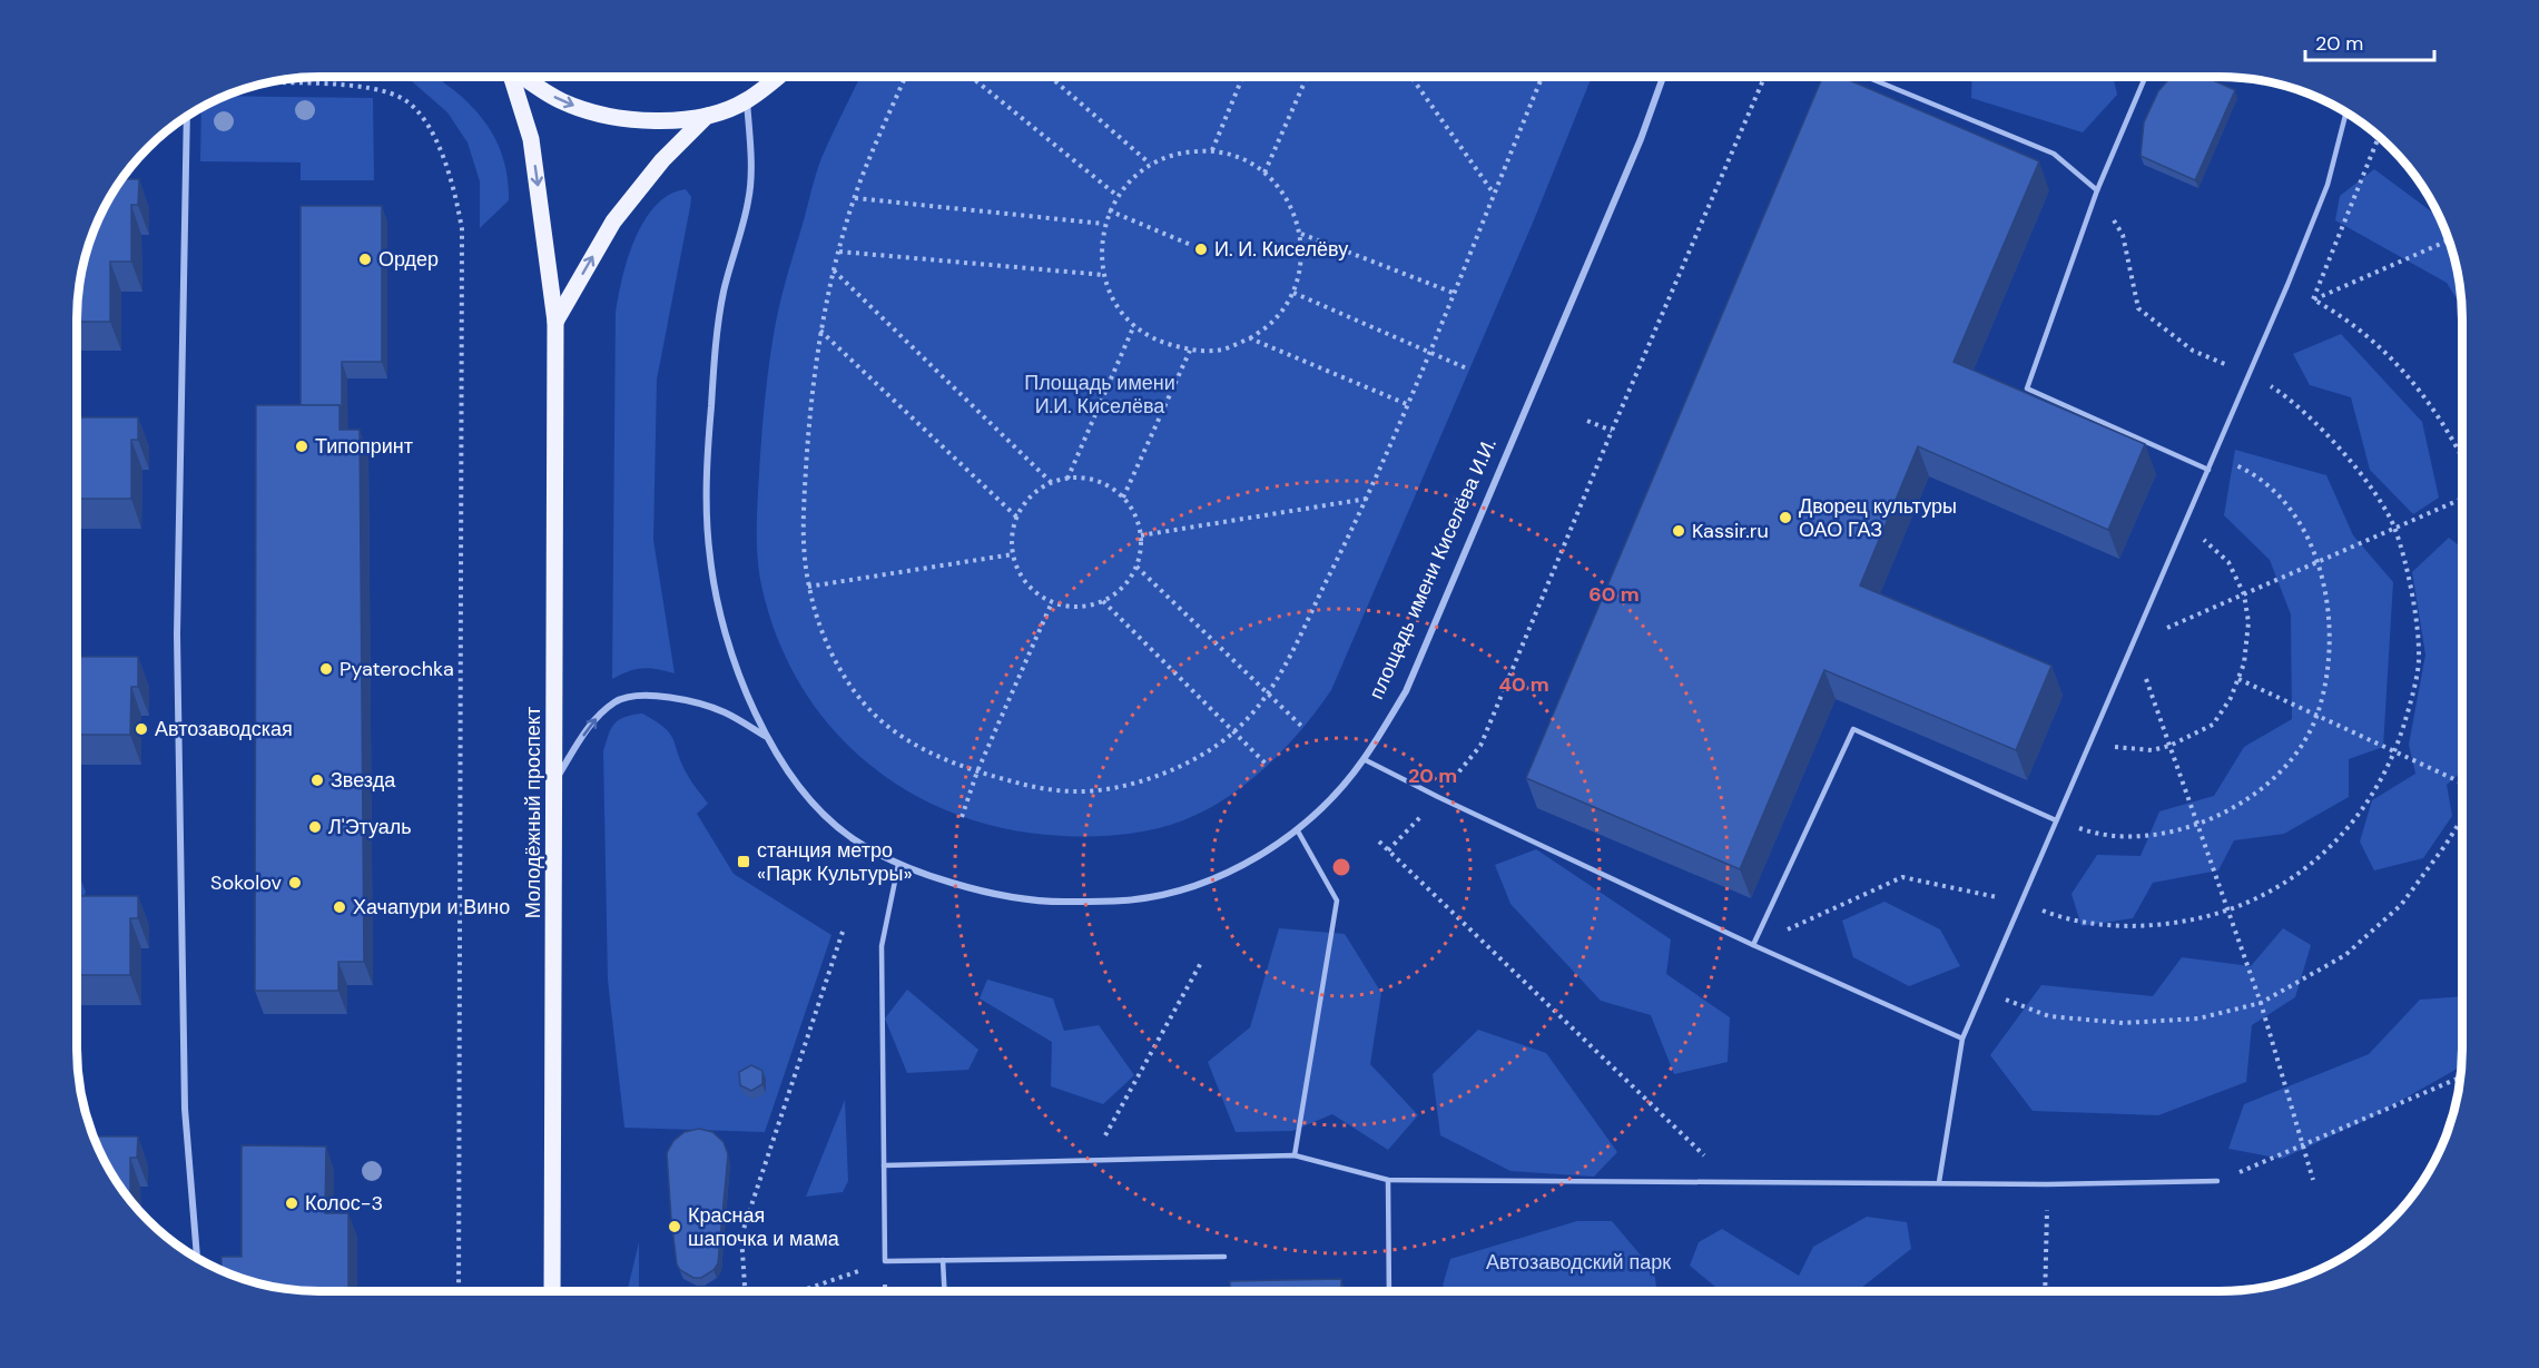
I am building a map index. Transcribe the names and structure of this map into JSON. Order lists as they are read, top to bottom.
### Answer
{
  "streets": {
    "main road": ["Молодёжный проспект"],
    "street": ["площадь имени Киселёва И.И."]
  },
  "parks": ["Площадь имени И.И. Киселёва", "Автозаводский парк"],
  "places": {
    "other": [
      "И. И. Киселёву",
      "Ордер",
      "Типопринт",
      "Дворец культуры ОАО ГАЗ",
      "Kassir.ru",
      "Pyaterochka",
      "Автозаводская",
      "Звезда",
      "Л'Этуаль",
      "Sokolov",
      "Хачапури и Вино",
      "Колос-3",
      "Красная шапочка и мама"
    ],
    "transit": ["станция метро «Парк Культуры»"]
  },
  "scale_bar": "20 m",
  "rings": ["60 m", "40 m", "20 m"]
}
